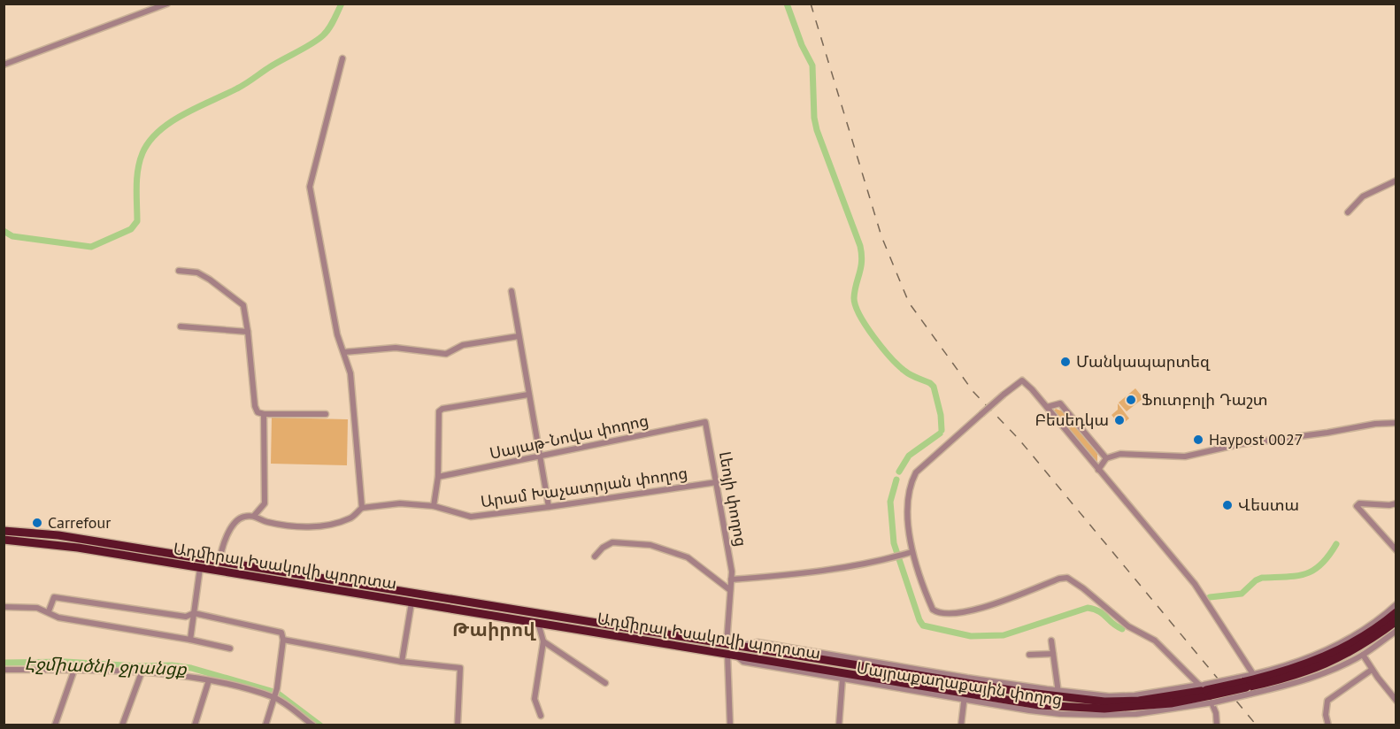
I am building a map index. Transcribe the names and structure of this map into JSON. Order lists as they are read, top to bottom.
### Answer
{
  "streets": {
    "highway": ["Ադմիրալ Իսակովի պողոտա"],
    "street": [
      "Սայաթ-Նովա փողոց",
      "Արամ Խաչատրյան փողոց",
      "Լեոյի փողոց",
      "Մայրաքաղաքային փողոց"
    ]
  },
  "crossings": [
    ["Սայաթ-Նովա փողոց", "Լեոյի փողոց"],
    ["Արամ Խաչատրյան փողոց", "Լեոյի փողոց"],
    ["Լեոյի փողոց", "Ադմիրալ Իսակովի պողոտա"],
    ["Լեոյի փողոց", "Մայրաքաղաքային փողոց"],
    ["Ադմիրալ Իսակովի պողոտա", "Մայրաքաղաքային փողոց"]
  ],
  "districts": ["Թաիրով"],
  "water": ["Էջմիածնի ջրանցք"],
  "places": [
    "Մանկապարտեզ",
    "Ֆուտբոլի Դաշտ",
    "Բեսեդկա",
    "Haypost 0027",
    "Վեստա",
    "Carrefour"
  ]
}
